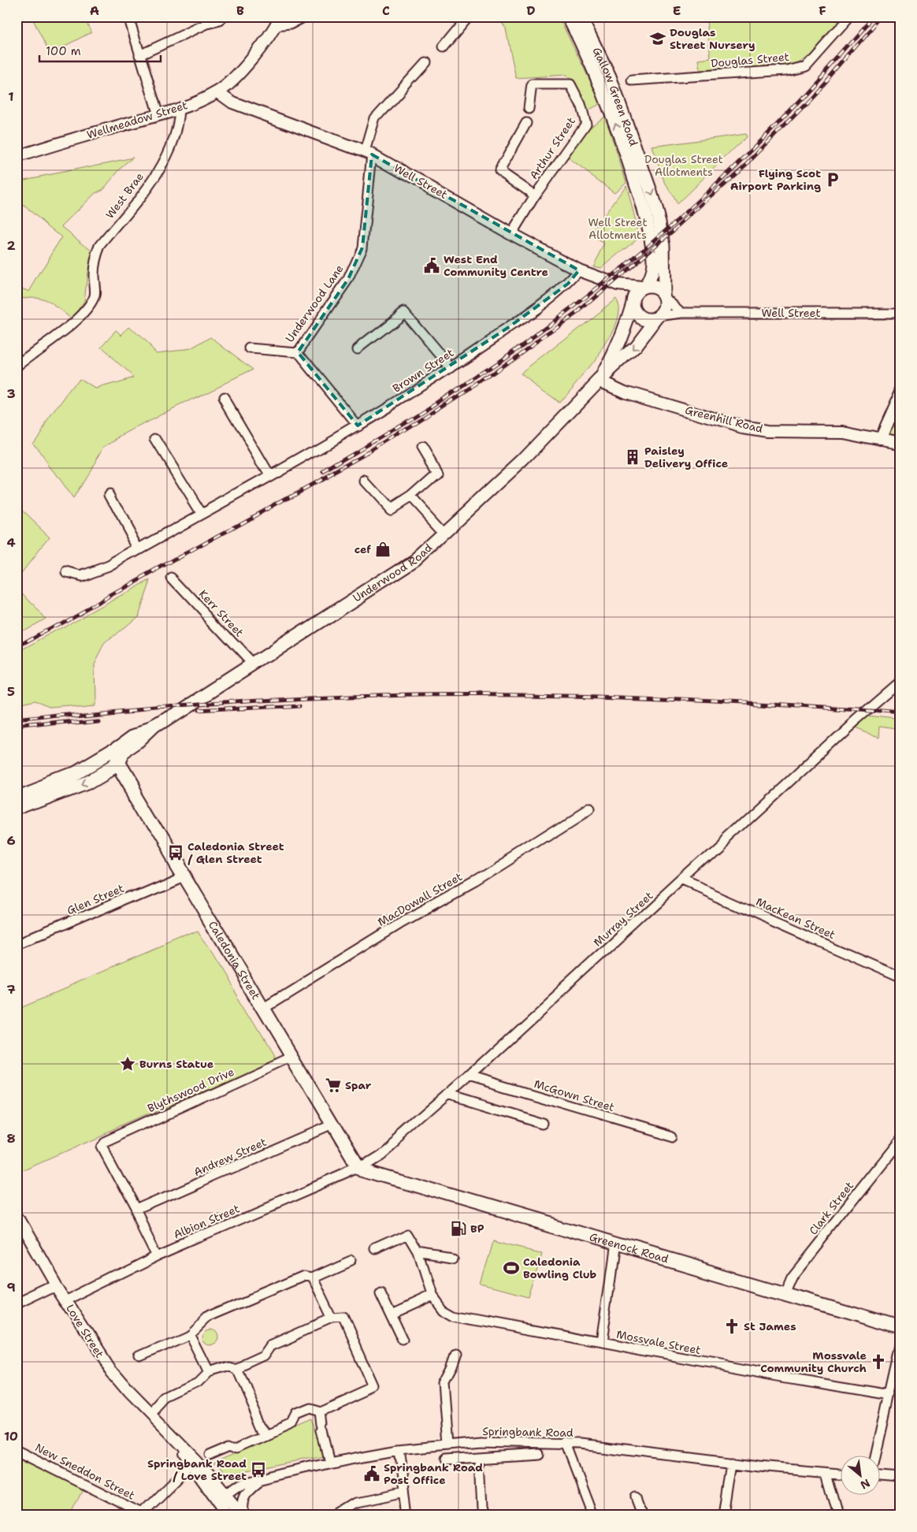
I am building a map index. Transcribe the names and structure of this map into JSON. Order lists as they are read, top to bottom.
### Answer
{
  "streets": {
    "main road": [
      "Gallow Green Road",
      "Underwood Road",
      "Caledonia Street",
      "Greenock Road"
    ],
    "street": [
      "Douglas Street",
      "Wellmeadow Street",
      "Arthur Street",
      "Well Street",
      "West Brae",
      "Underwood Lane",
      "Brown Street",
      "Greenhill Road",
      "Kerr Street",
      "Glen Street",
      "MacDowall Street",
      "MacKean Street",
      "Murray Street",
      "Blythswood Drive",
      "McGown Street",
      "Andrew Street",
      "Clark Street",
      "Albion Street",
      "Love Street",
      "Mossvale Street",
      "Springbank Road",
      "New Sneddon Street"
    ]
  },
  "crossings": [
    ["Gallow Green Road", "Well Street"],
    ["Gallow Green Road", "Underwood Road"],
    ["Wellmeadow Street", "Well Street"],
    ["Wellmeadow Street", "West Brae"],
    ["Arthur Street", "Well Street"],
    ["Well Street", "Underwood Lane"],
    ["Well Street", "Brown Street"],
    ["Well Street", "Underwood Road"],
    ["Greenhill Road", "Underwood Road"],
    ["Underwood Road", "Kerr Street"],
    ["Underwood Road", "Caledonia Street"],
    ["Glen Street", "Caledonia Street"],
    ["MacDowall Street", "Caledonia Street"],
    ["MacKean Street", "Murray Street"],
    ["Murray Street", "Caledonia Street"],
    ["Murray Street", "McGown Street"],
    ["Murray Street", "Albion Street"],
    ["Murray Street", "Greenock Road"],
    ["Caledonia Street", "Blythswood Drive"],
    ["Caledonia Street", "Andrew Street"],
    ["Caledonia Street", "Albion Street"],
    ["Caledonia Street", "Greenock Road"],
    ["Blythswood Drive", "Andrew Street"],
    ["Clark Street", "Greenock Road"],
    ["Albion Street", "Greenock Road"],
    ["Albion Street", "Love Street"],
    ["Love Street", "Springbank Road"],
    ["Love Street", "New Sneddon Street"]
  ],
  "parks": ["Douglas Street Allotments", "Well Street Allotments"],
  "places": {
    "school or university": ["Douglas Street Nursery"],
    "parking": ["Flying Scot Airport Parking"],
    "public building": ["West End Community Centre", "Springbank Road Post Office"],
    "building": ["Paisley Delivery Office"],
    "shop": ["cef"],
    "bus stop": ["Caledonia Street / Glen Street", "Springbank Road / Love Street"],
    "place": ["Burns Statue"],
    "supermarket": ["Spar"],
    "fuel station": ["BP"],
    "sports": ["Caledonia Bowling Club"],
    "church": ["St James", "Mossvale Community Church"]
  },
  "scale_bar": "100 m",
  "north": "bottom right",
  "grid": {
    "columns": [
      "A",
      "B",
      "C",
      "D",
      "E",
      "F"
    ],
    "rows": [
      "1",
      "2",
      "3",
      "4",
      "5",
      "6",
      "7",
      "8",
      "9",
      "10"
    ]
  }
}
